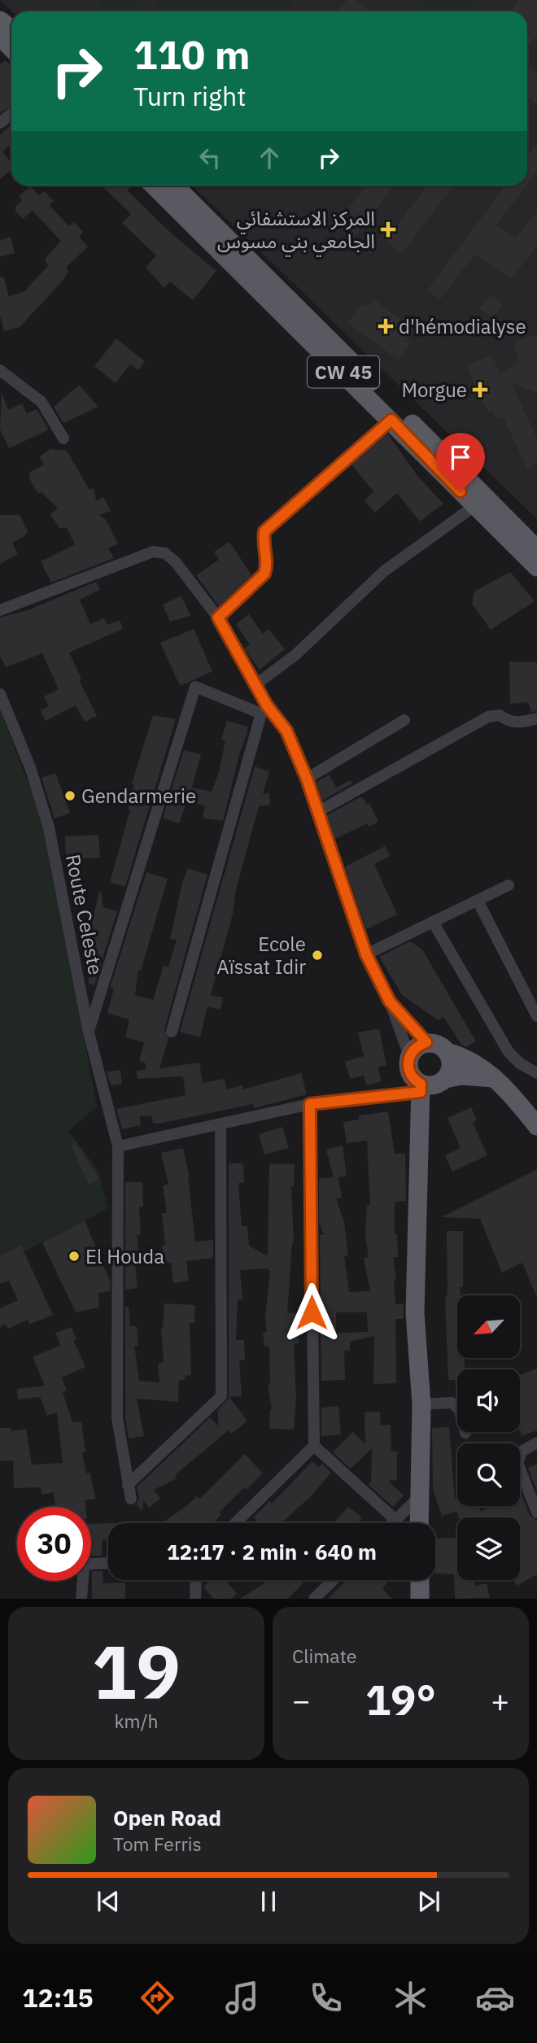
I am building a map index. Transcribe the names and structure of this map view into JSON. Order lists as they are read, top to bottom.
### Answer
{
  "streets": {
    "main road": ["CW 45"],
    "street": ["Route Celeste"]
  },
  "places": {
    "health": ["المركز الاستشفائي الجامعي بني مسوس", "d'hémodialyse", "Morgue"],
    "other": ["Gendarmerie", "Ecole Aïssat Idir", "El Houda"]
  },
  "north": "bottom left",
  "page": {
    "turn": ["110 m", "Turn right"],
    "limit": "30",
    "trip": "12:17 · 2 min · 640 m",
    "tile": [
      ["19", "km/h"],
      "Climate"
    ],
    "heat": ["−", "19°", "+"],
    "song": ["Open Road", "Tom Ferris"],
    "tabs": "12:15"
  }
}
